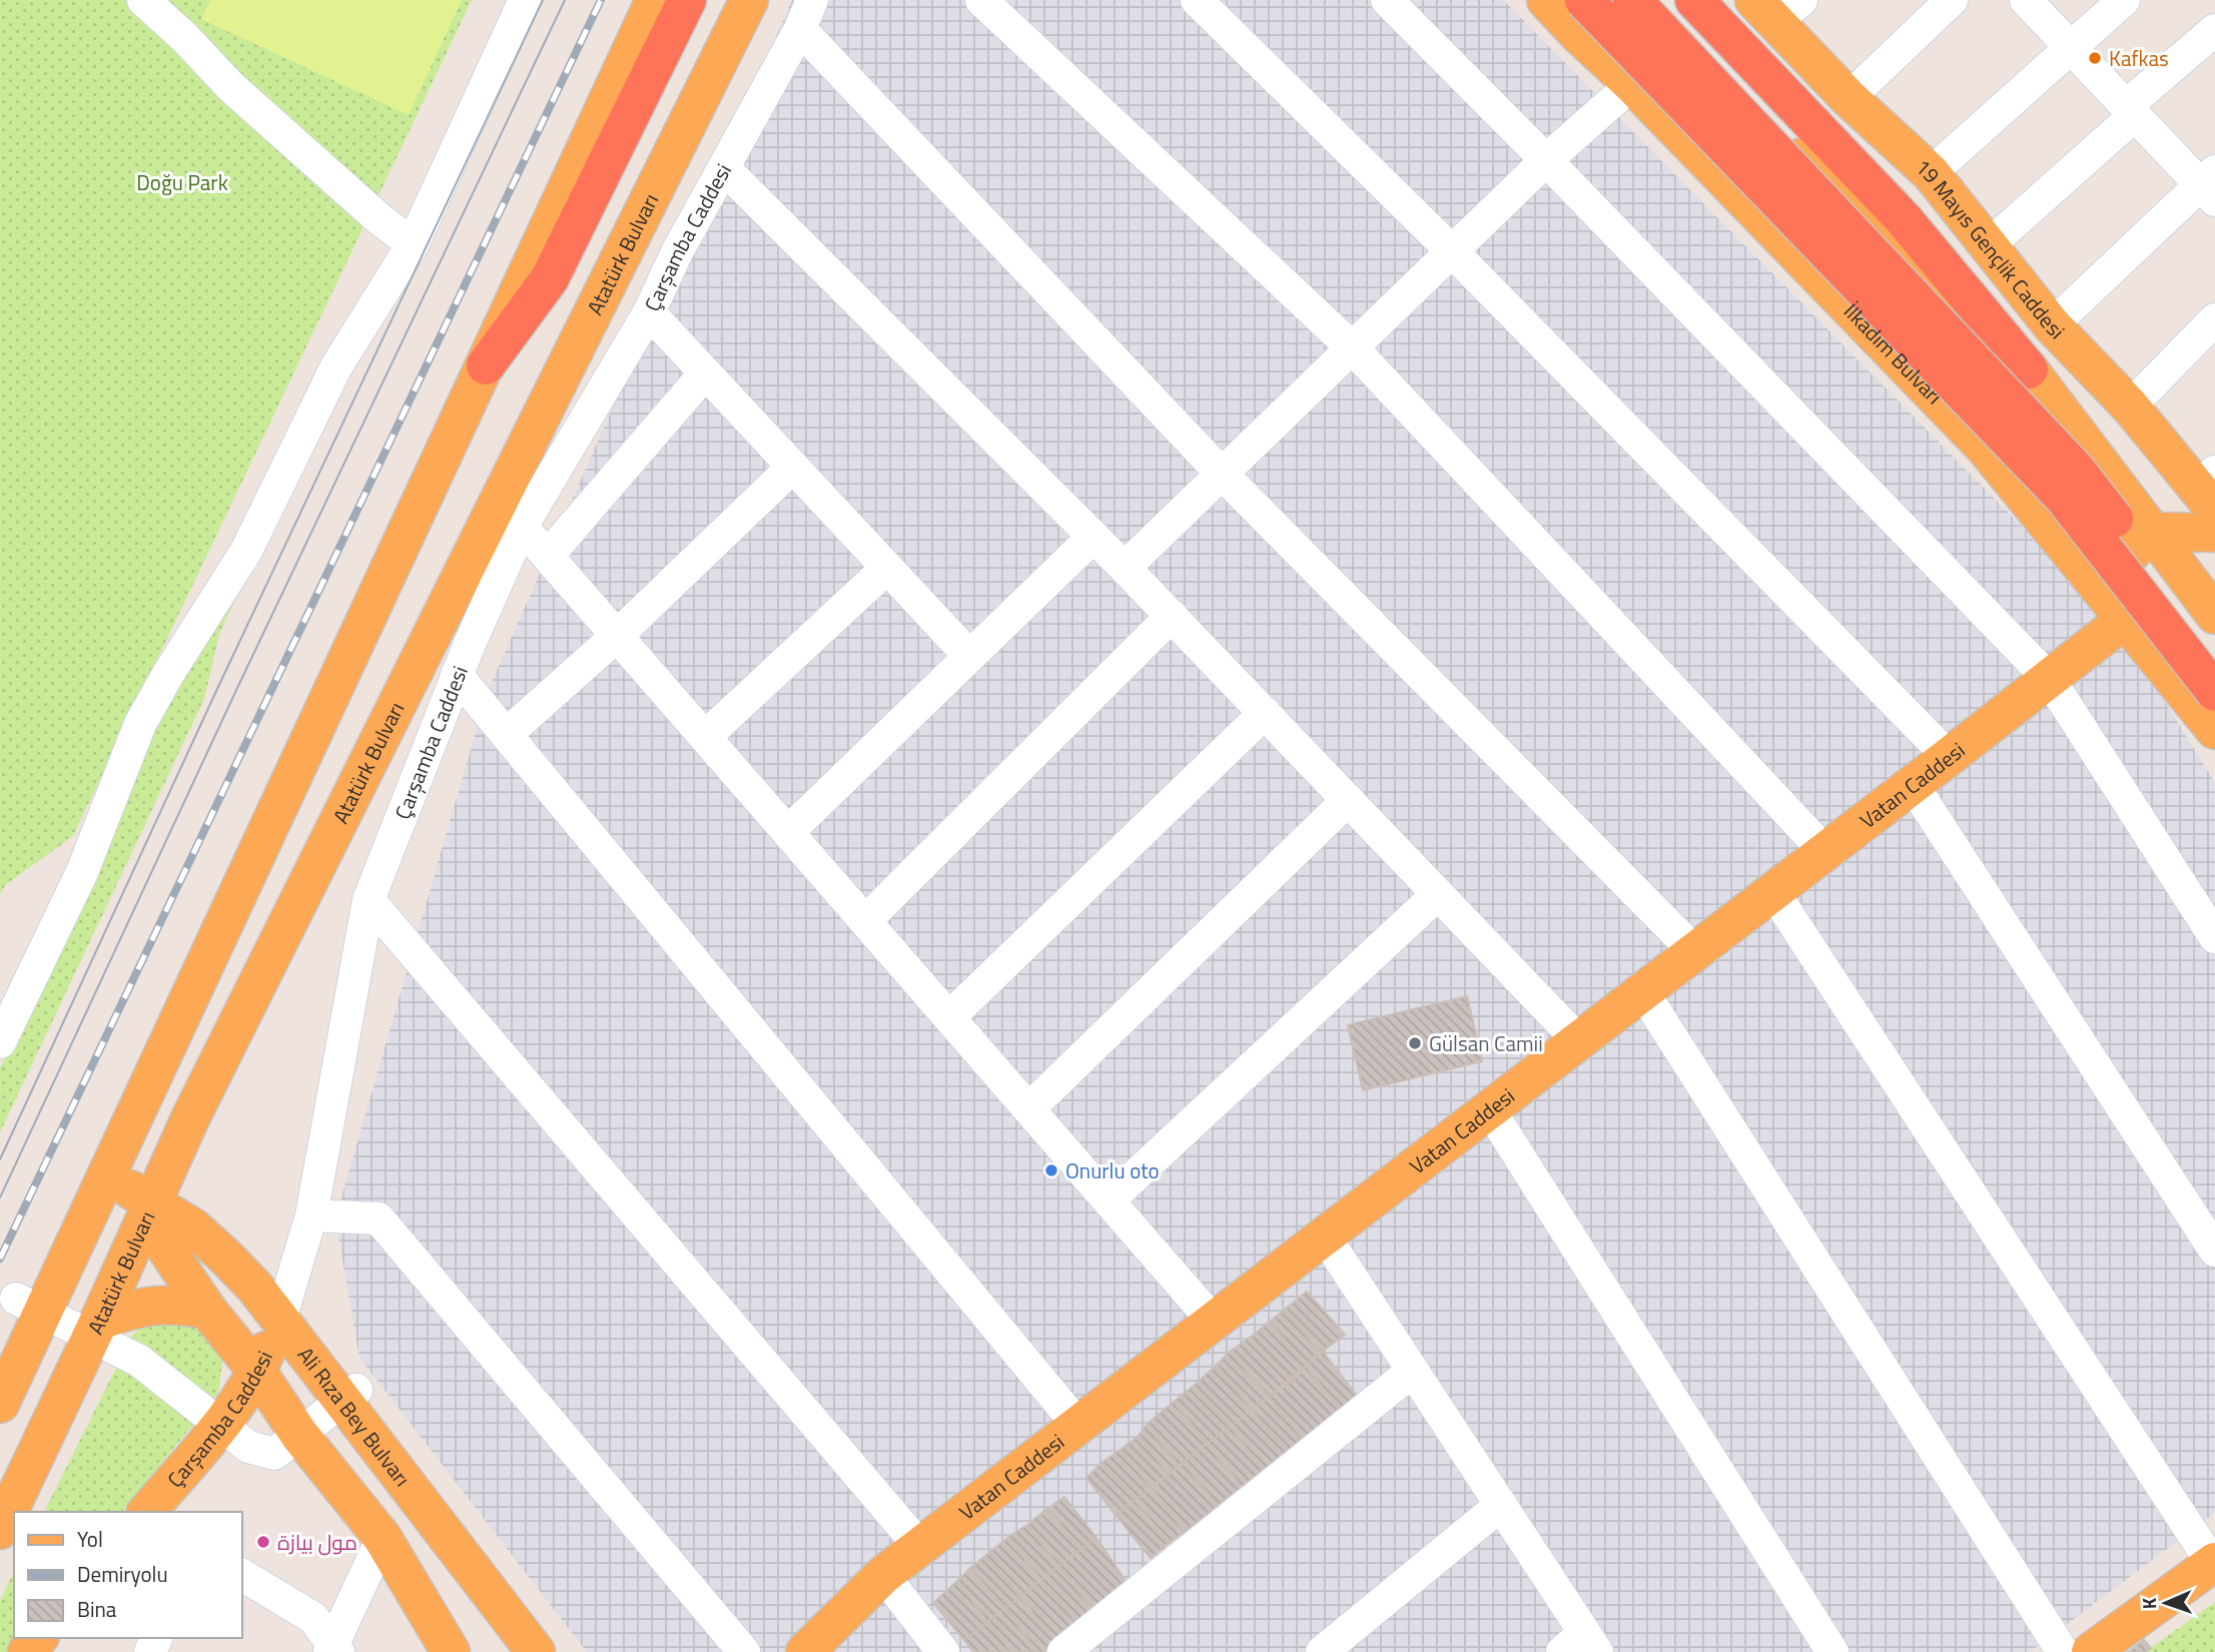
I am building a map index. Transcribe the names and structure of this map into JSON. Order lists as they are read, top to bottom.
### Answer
{
  "streets": {
    "highway": ["İlkadım Bulvarı"],
    "main road": [
      "Çarşamba Caddesi",
      "19 Mayıs Gençlik Caddesi",
      "Atatürk Bulvarı",
      "Vatan Caddesi",
      "Ali Rıza Bey Bulvarı"
    ]
  },
  "crossings": [
    ["Çarşamba Caddesi", "Ali Rıza Bey Bulvarı"],
    ["Atatürk Bulvarı", "Ali Rıza Bey Bulvarı"],
    ["İlkadım Bulvarı", "Vatan Caddesi"]
  ],
  "parks": ["Doğu Park"],
  "places": [
    "Kafkas",
    "Gülsan Camii",
    "Onurlu oto",
    "مول بيازة"
  ],
  "legend": ["Yol", "Demiryolu", "Bina"],
  "north": "left"
}
